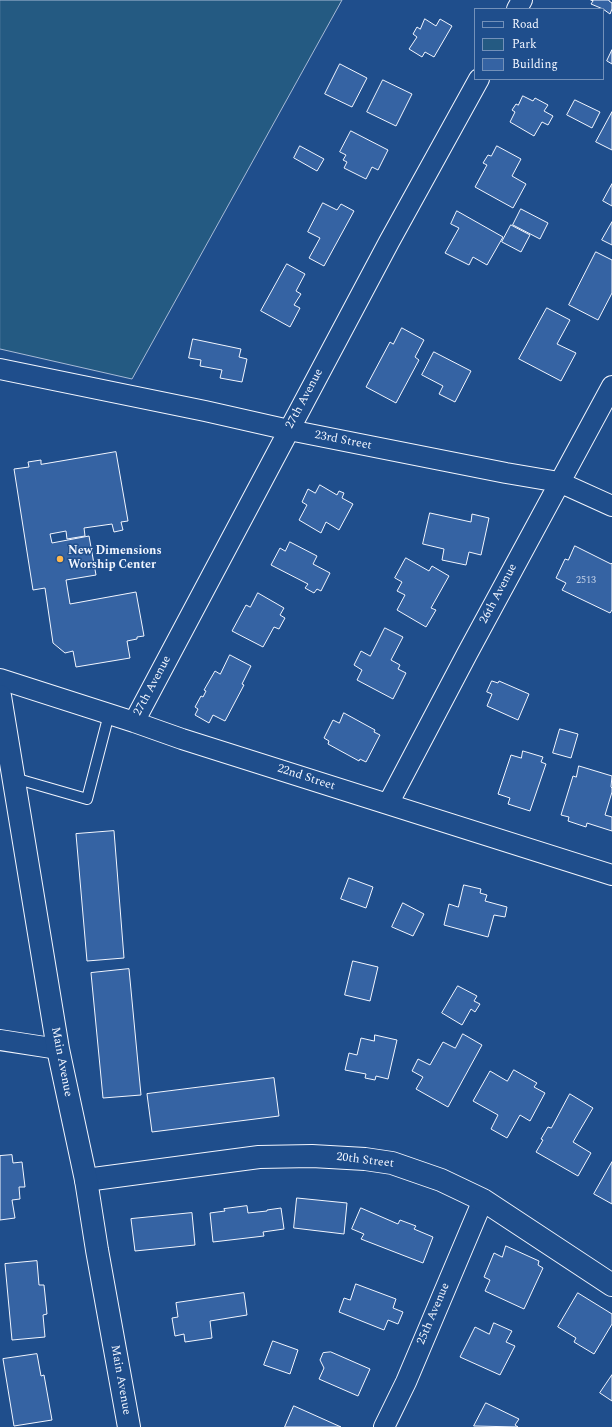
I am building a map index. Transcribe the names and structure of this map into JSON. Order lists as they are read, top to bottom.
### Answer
{
  "streets": {
    "main road": ["Main Avenue", "20th Street"],
    "street": [
      "27th Avenue",
      "23rd Street",
      "26th Avenue",
      "22nd Street",
      "25th Avenue"
    ]
  },
  "crossings": [
    ["27th Avenue", "23rd Street"],
    ["27th Avenue", "22nd Street"],
    ["23rd Street", "26th Avenue"],
    ["26th Avenue", "22nd Street"],
    ["Main Avenue", "20th Street"],
    ["20th Street", "25th Avenue"]
  ],
  "places": ["New Dimensions Worship Center"],
  "house_numbers": ["2513"],
  "legend": ["Road", "Park", "Building"]
}
